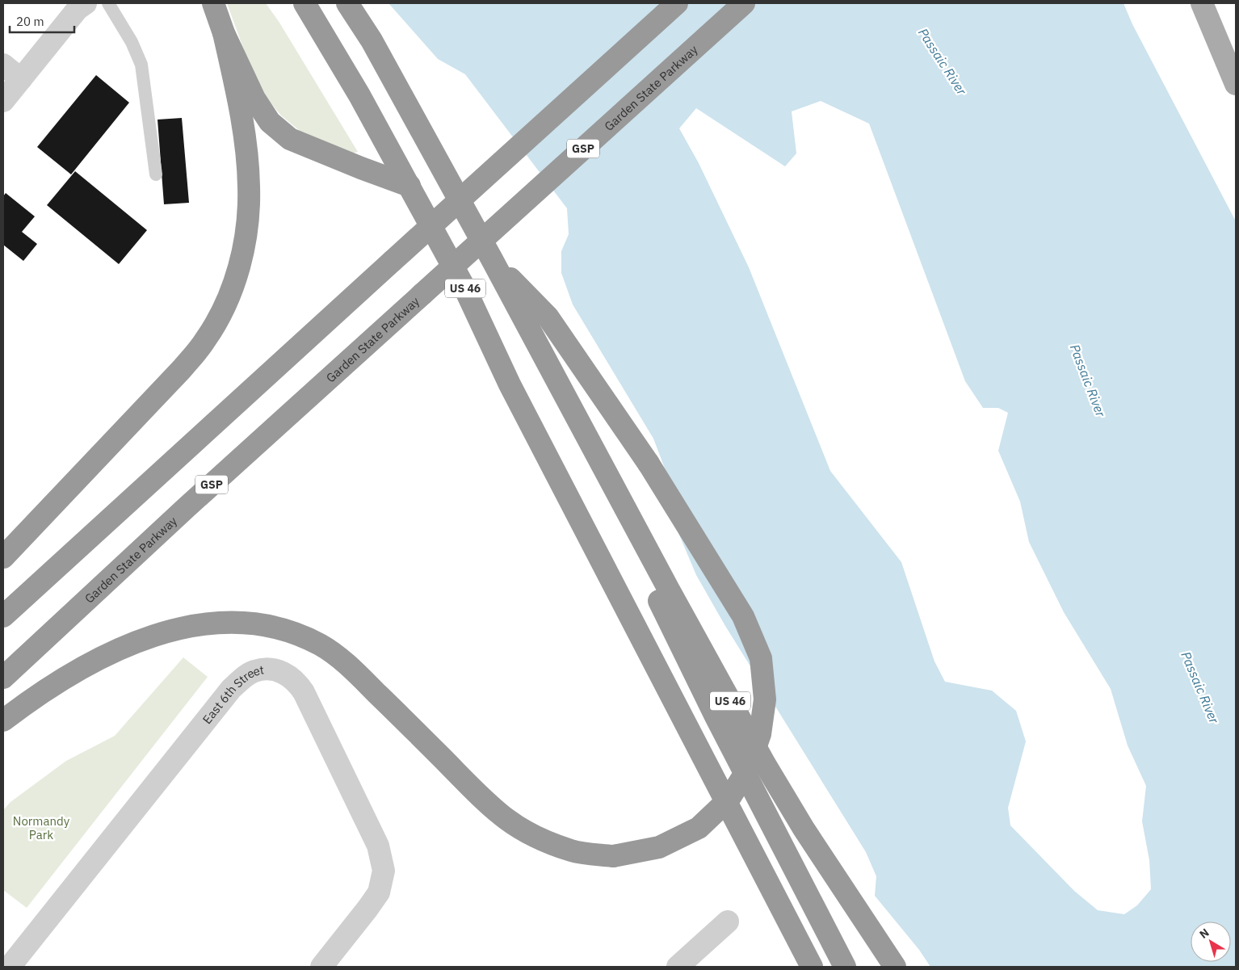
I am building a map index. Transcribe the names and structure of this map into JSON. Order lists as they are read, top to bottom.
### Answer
{
  "streets": {
    "highway": ["Garden State Parkway", "GSP", "US 46"],
    "street": ["East 6th Street"]
  },
  "water": ["Passaic River"],
  "parks": ["Normandy Park"],
  "scale_bar": "20 m",
  "north": "top left"
}
